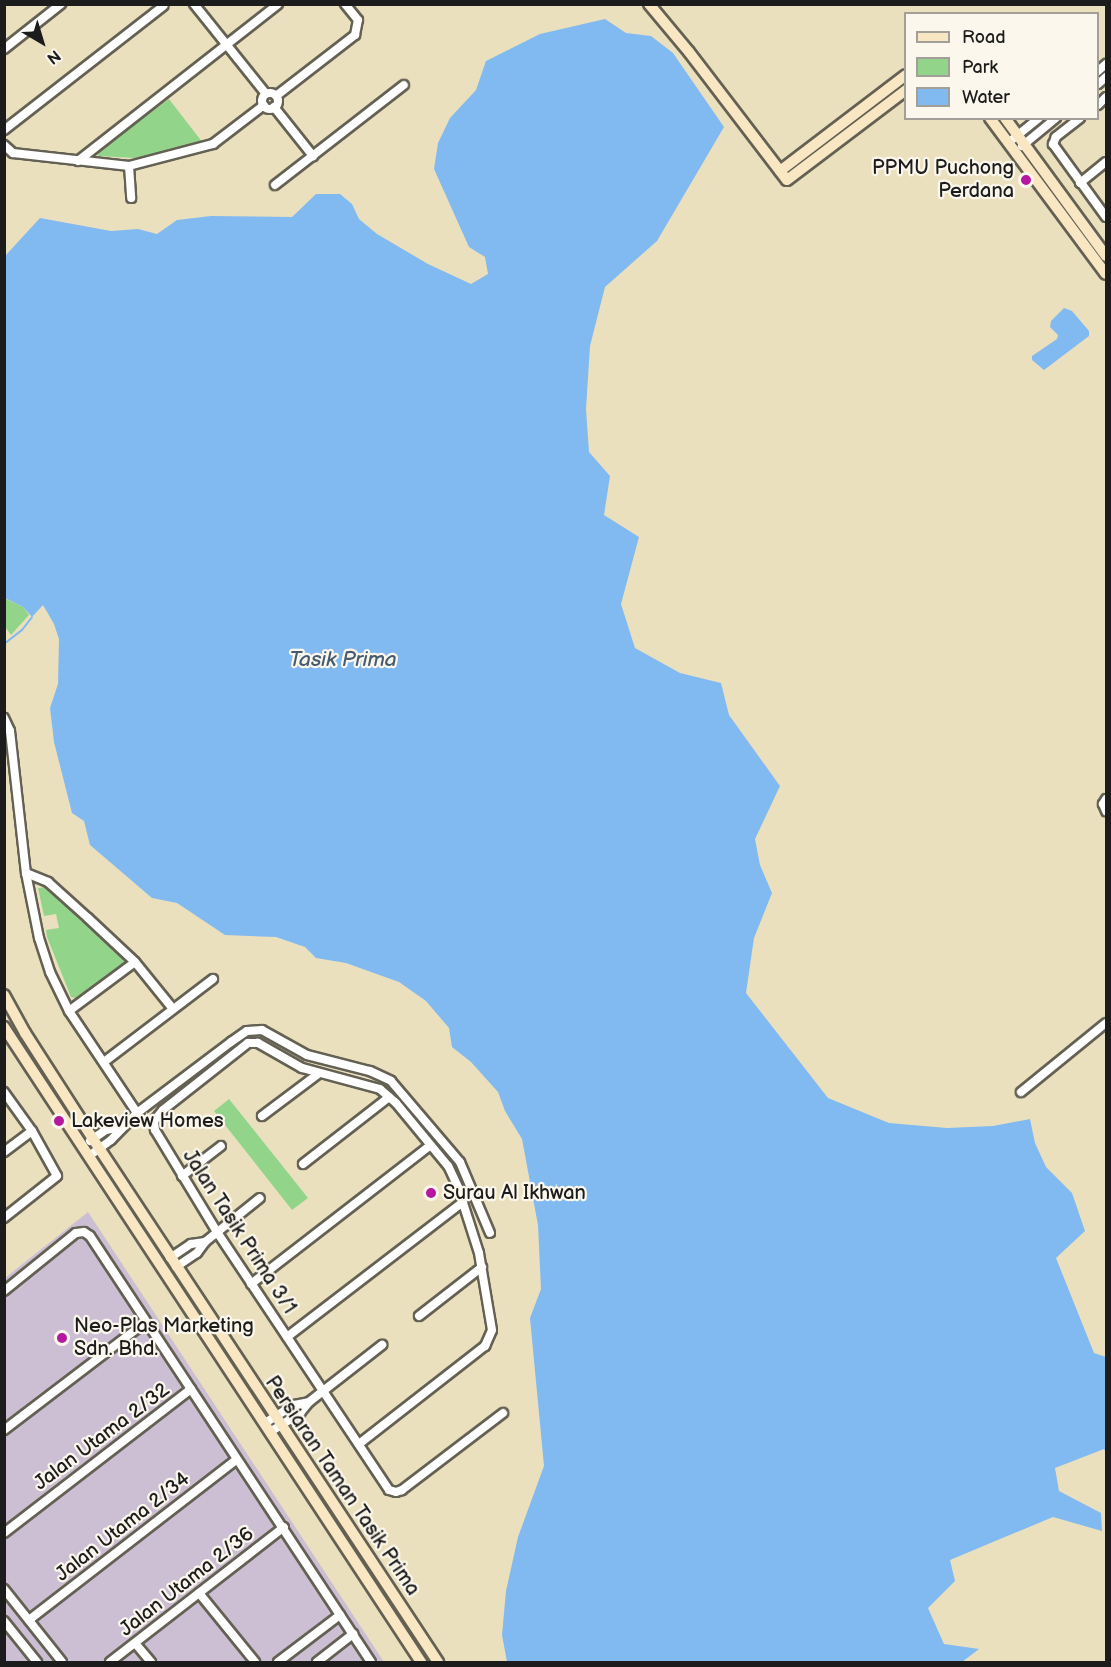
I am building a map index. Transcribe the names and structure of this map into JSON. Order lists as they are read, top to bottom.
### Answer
{
  "streets": {
    "main road": ["Persiaran Taman Tasik Prima"],
    "street": [
      "Jalan Tasik Prima 3/1",
      "Jalan Utama 2/32",
      "Jalan Utama 2/34",
      "Jalan Utama 2/36"
    ]
  },
  "water": ["Tasik Prima"],
  "places": [
    "PPMU Puchong Perdana",
    "Lakeview Homes",
    "Surau Al Ikhwan",
    "Neo-Plas Marketing Sdn. Bhd."
  ],
  "legend": ["Road", "Park", "Water"],
  "north": "bottom right"
}
